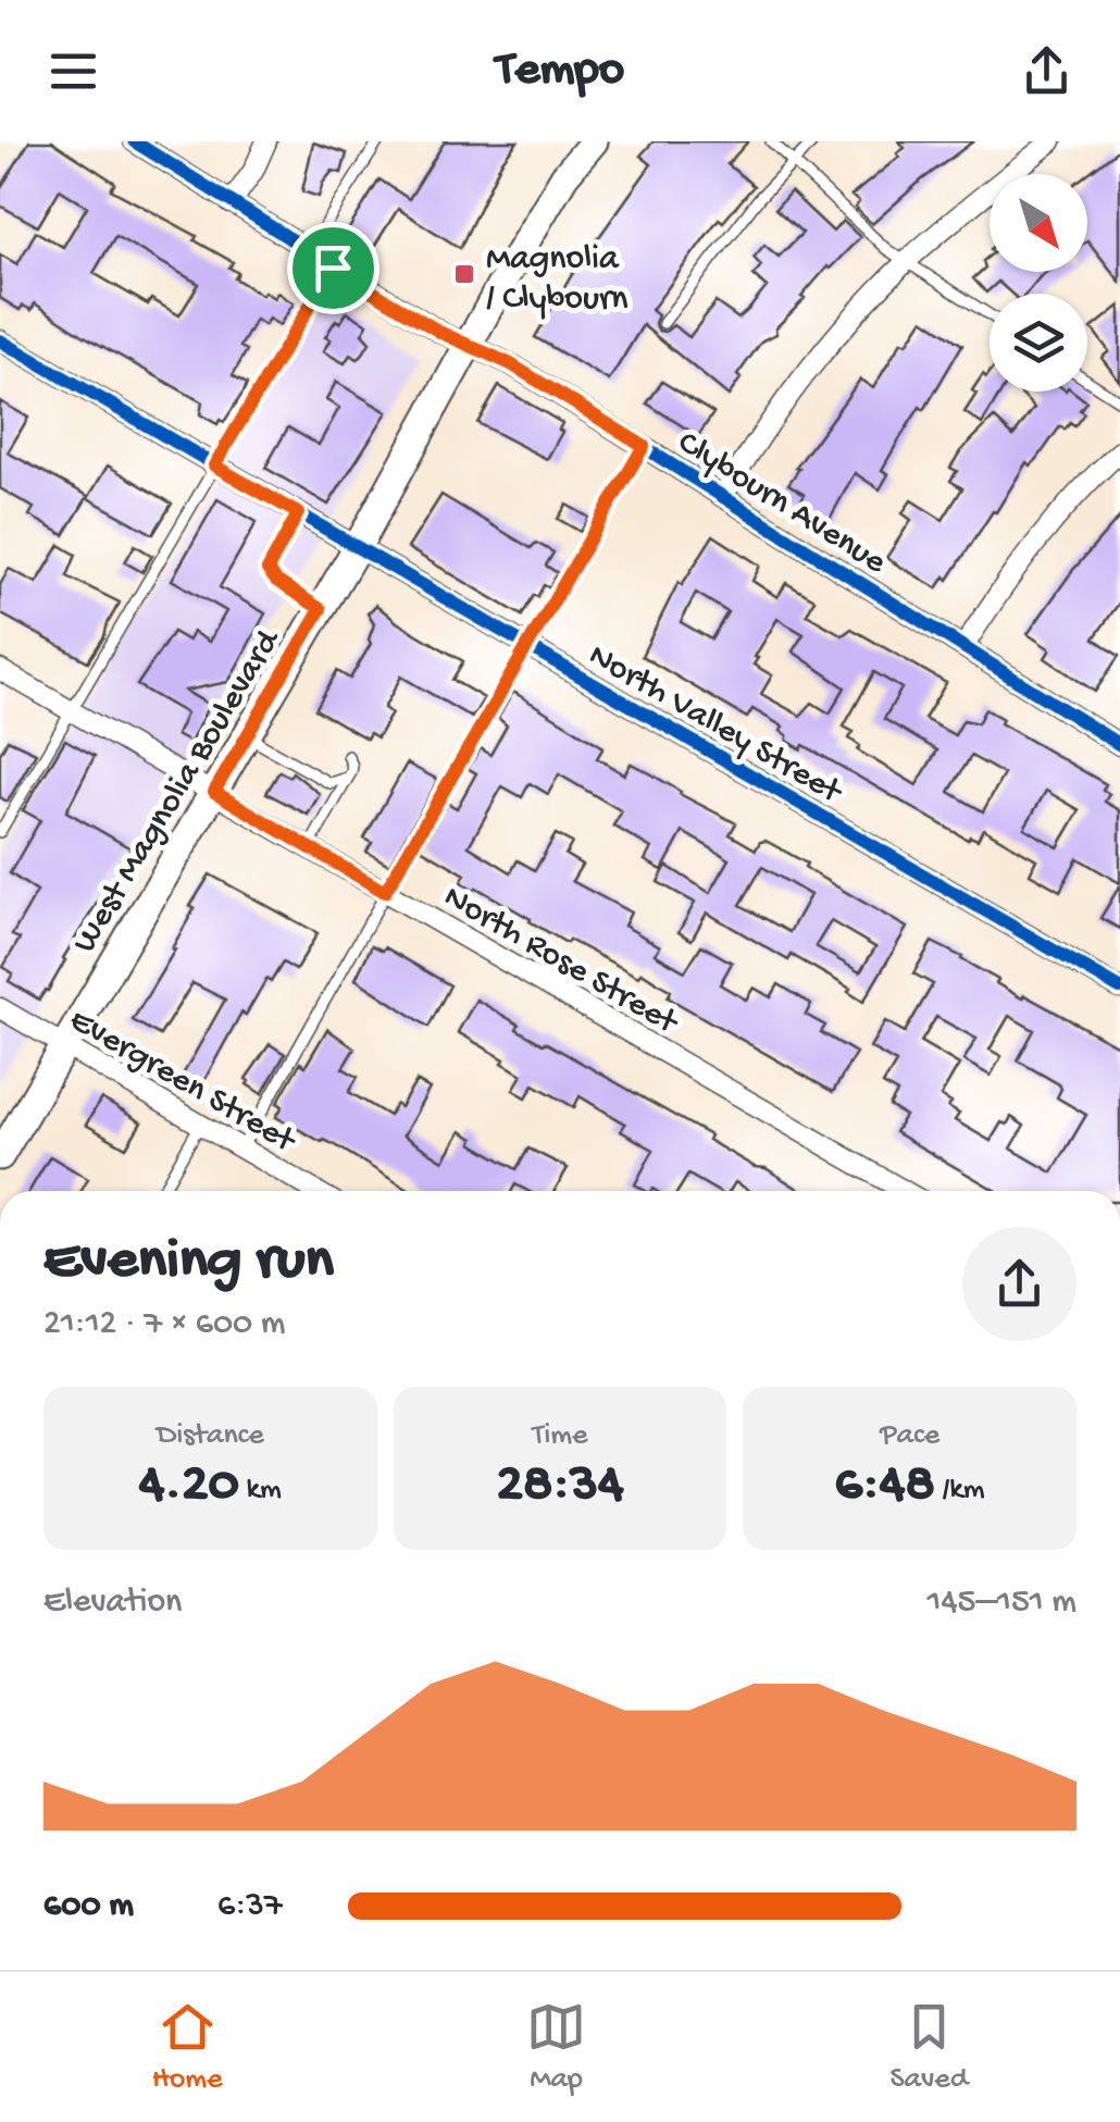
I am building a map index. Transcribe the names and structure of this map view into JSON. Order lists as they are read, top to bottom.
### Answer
{
  "streets": {
    "main road": ["West Magnolia Boulevard"],
    "street": [
      "Clybourn Avenue",
      "North Valley Street",
      "North Rose Street",
      "Evergreen Street"
    ]
  },
  "crossings": [
    ["Clybourn Avenue", "West Magnolia Boulevard"],
    ["North Valley Street", "West Magnolia Boulevard"],
    ["West Magnolia Boulevard", "North Rose Street"],
    ["West Magnolia Boulevard", "Evergreen Street"]
  ],
  "places": {
    "transit": ["Magnolia / Clybourn"]
  },
  "north": "bottom right",
  "page": {
    "header": "Tempo",
    "heading": ["Evening run", "21:12 · 7 × 600 m"],
    "stats": [
      ["Distance", "4.20 km"],
      ["Time", "28:34"],
      ["Pace", "6:48 /km"]
    ],
    "chart": ["Elevation", "145–151 m"],
    "list": [
      {
        "name": "600 m",
        "note": "6:37"
      }
    ],
    "tabs": ["Home", "Map", "Saved"]
  }
}
